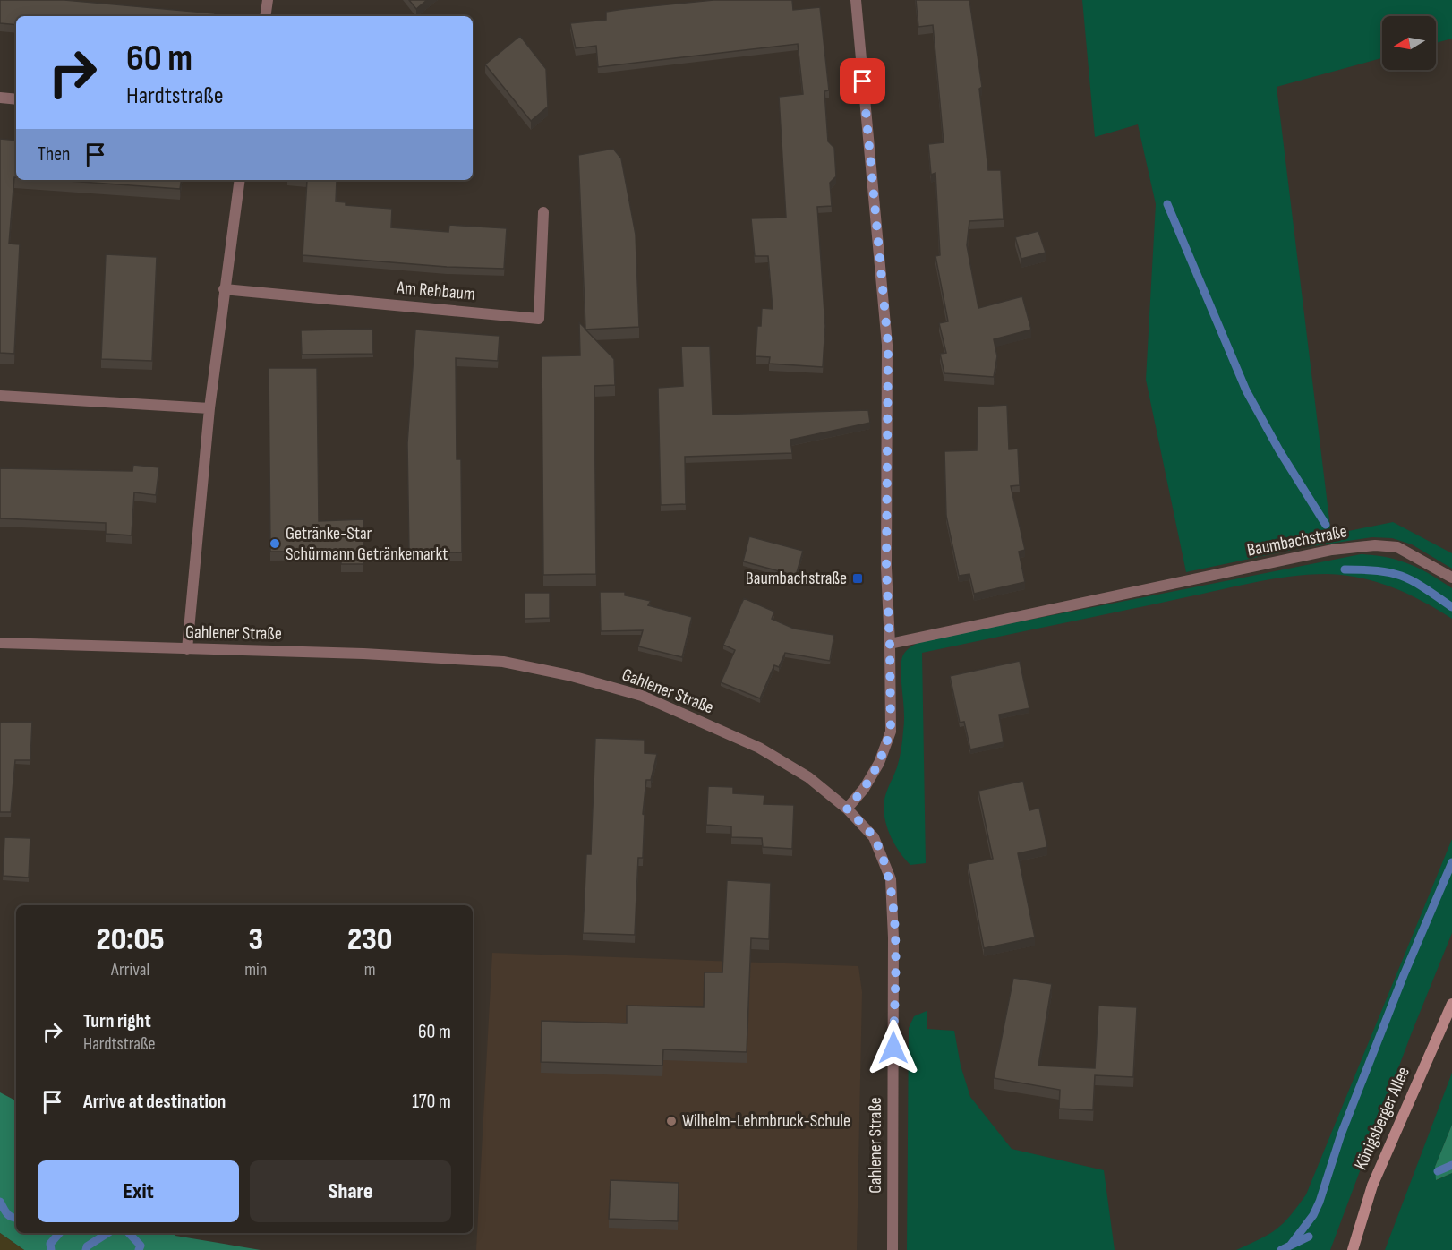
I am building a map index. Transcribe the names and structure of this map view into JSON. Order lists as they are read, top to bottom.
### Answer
{
  "streets": {
    "main road": ["Königsberger Allee"],
    "street": ["Am Rehbaum", "Baumbachstraße", "Gahlener Straße"]
  },
  "places": {
    "other": ["Getränke-Star Schürmann Getränkemarkt", "Wilhelm-Lehmbruck-Schule"],
    "transit": ["Baumbachstraße"]
  },
  "north": "left",
  "page": {
    "turn": ["60 m", "Hardtstraße"],
    "then": "Then",
    "eta": [
      "20:05",
      "Arrival",
      "3",
      "min",
      "230",
      "m"
    ],
    "list": [
      {
        "name": "Turn right",
        "note": "Hardtstraße",
        "value": "60 m"
      },
      {
        "name": "Arrive at destination",
        "value": "170 m"
      }
    ],
    "buttons": ["Exit", "Share"]
  }
}
